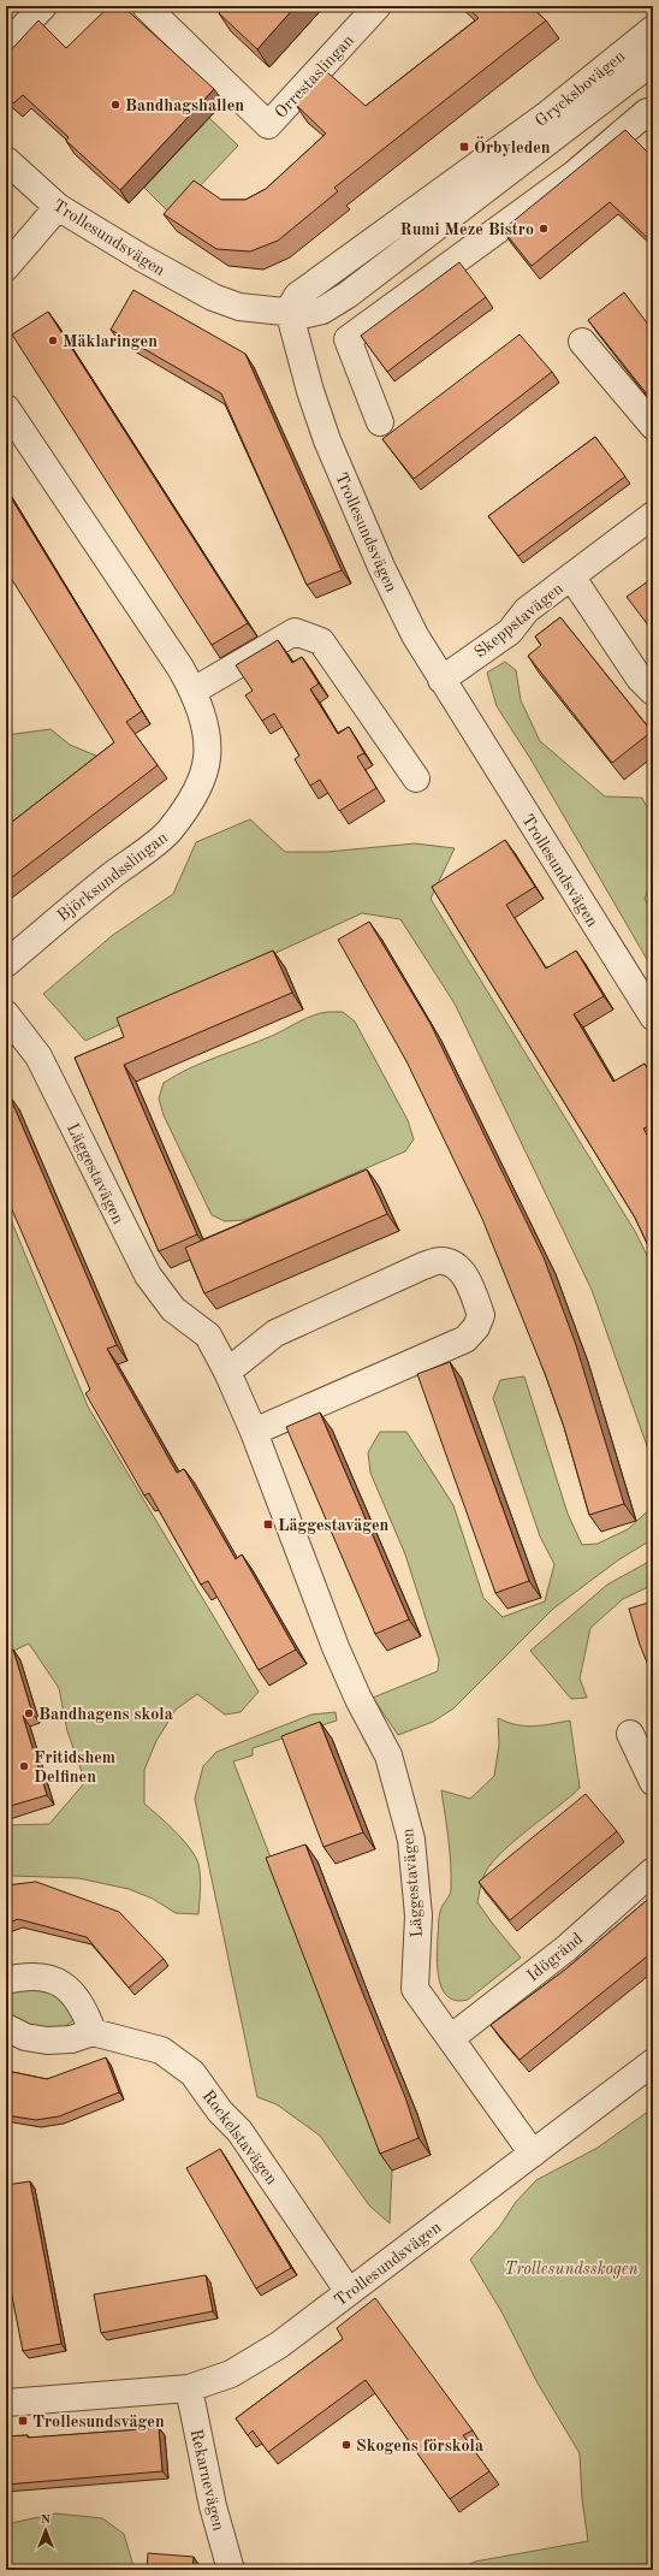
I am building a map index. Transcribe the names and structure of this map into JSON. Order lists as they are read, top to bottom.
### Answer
{
  "streets": {
    "street": [
      "Orrestaslingan",
      "Grycksbovägen",
      "Trollesundsvägen",
      "Skeppstavägen",
      "Björksundsslingan",
      "Läggestavägen",
      "Idögränd",
      "Rockelstavägen",
      "Rekarnevägen"
    ]
  },
  "crossings": [
    ["Grycksbovägen", "Trollesundsvägen"],
    ["Trollesundsvägen", "Skeppstavägen"],
    ["Trollesundsvägen", "Läggestavägen"],
    ["Trollesundsvägen", "Rockelstavägen"],
    ["Trollesundsvägen", "Rekarnevägen"],
    ["Läggestavägen", "Idögränd"]
  ],
  "parks": ["Trollesundsskogen"],
  "places": {
    "other": [
      "Bandhagshallen",
      "Rumi Meze Bistro",
      "Mäklaringen",
      "Bandhagens skola",
      "Fritidshem Delfinen",
      "Skogens förskola"
    ],
    "transit": ["Örbyleden", "Läggestavägen", "Trollesundsvägen"]
  },
  "north": "top"
}
